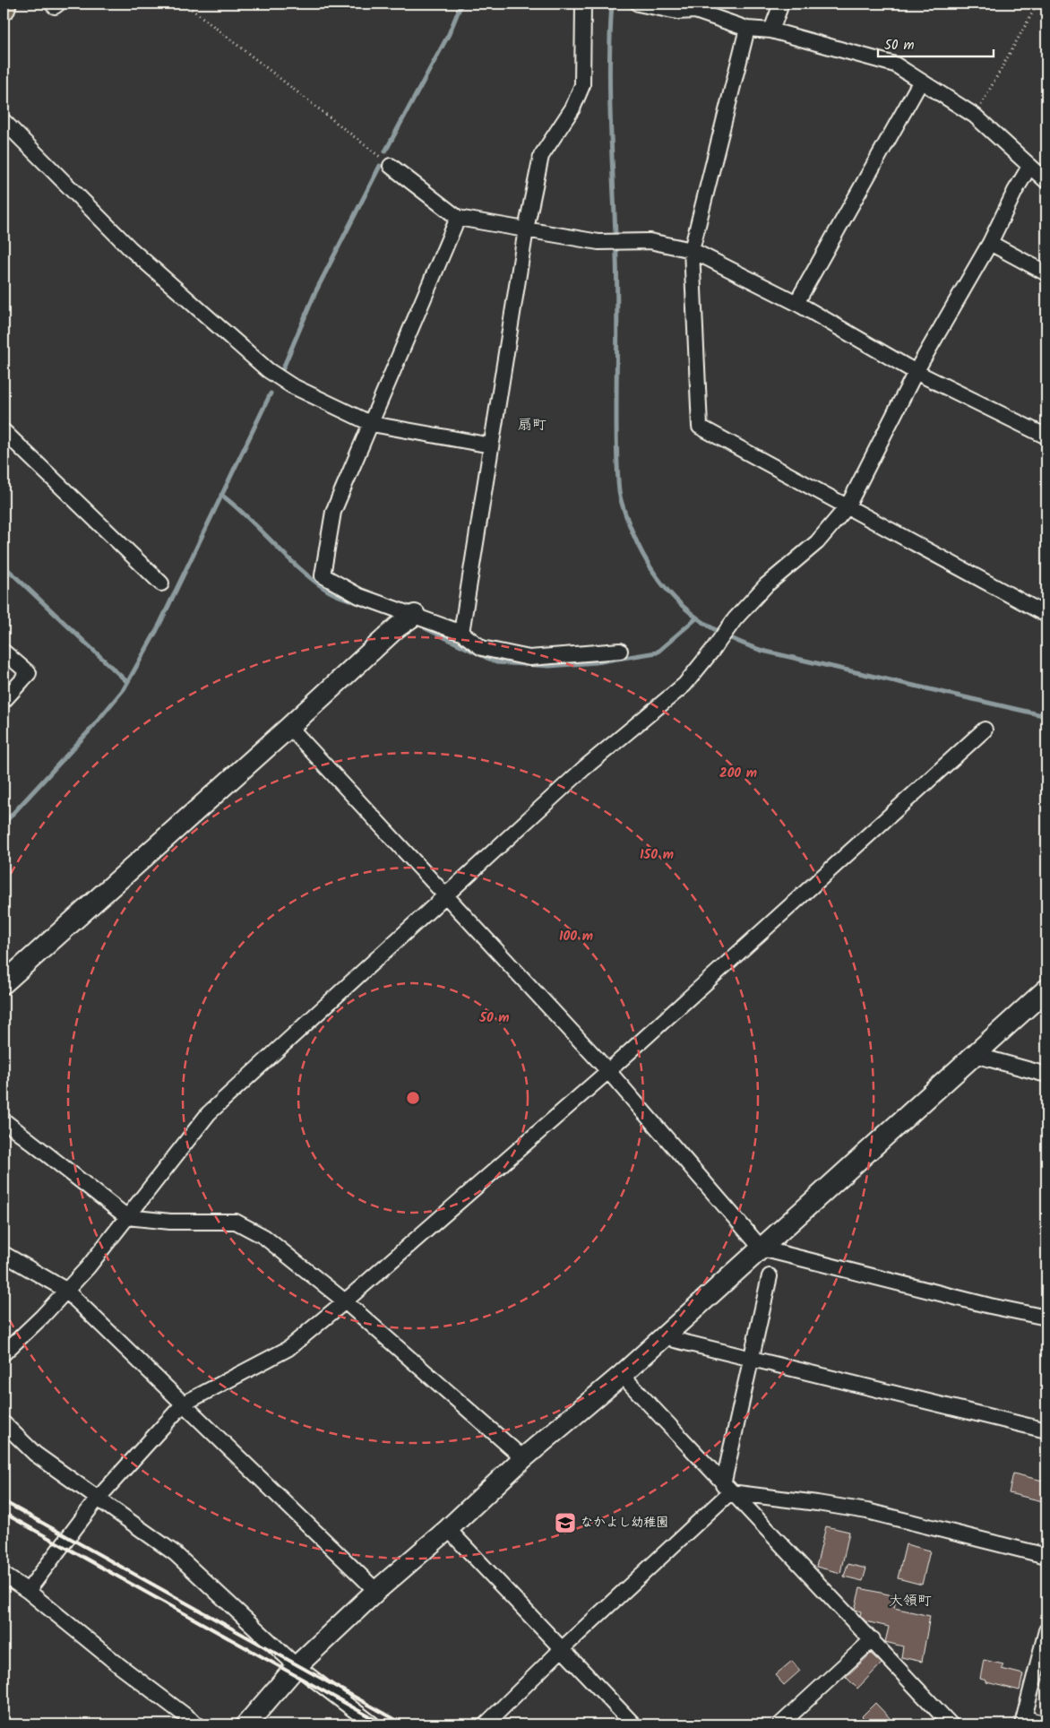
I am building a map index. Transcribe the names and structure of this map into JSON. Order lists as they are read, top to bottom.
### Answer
{
  "districts": ["扇町", "大領町"],
  "places": {
    "school or university": ["なかよし幼稚園"]
  },
  "scale_bar": "50 m",
  "rings": [
    "200 m",
    "150 m",
    "100 m",
    "50 m"
  ]
}
